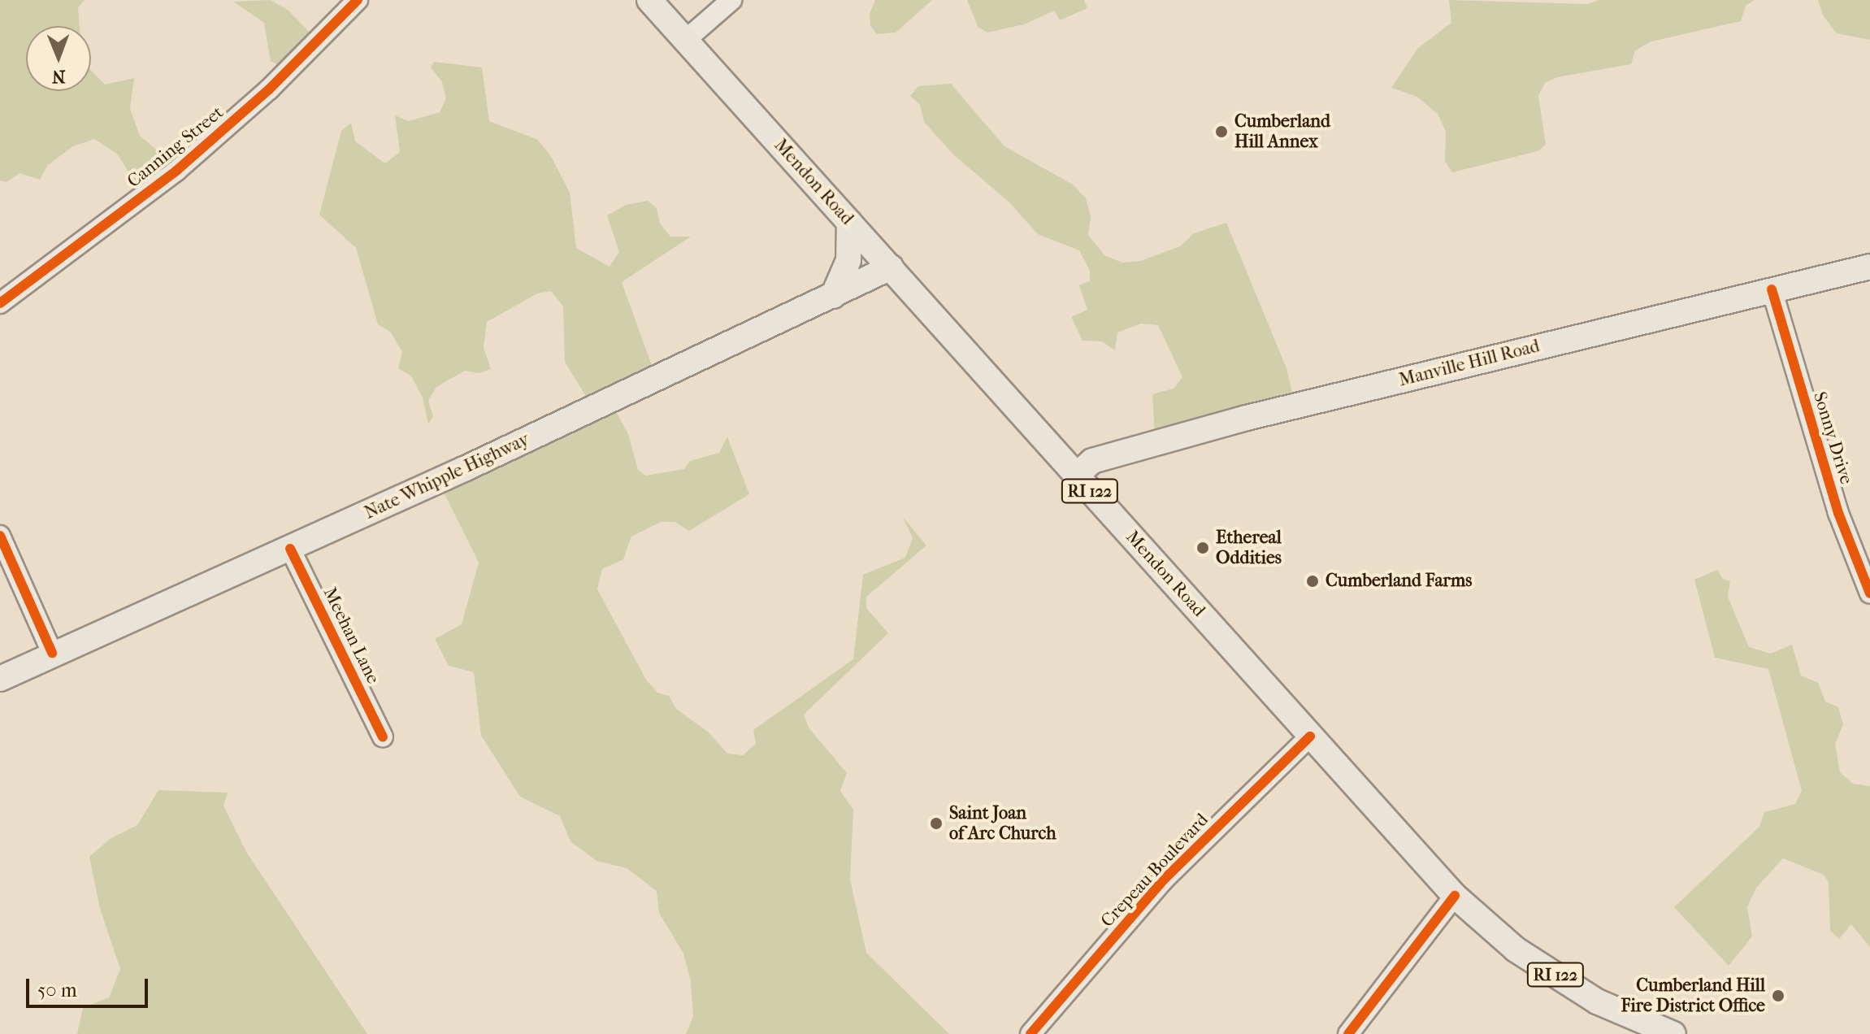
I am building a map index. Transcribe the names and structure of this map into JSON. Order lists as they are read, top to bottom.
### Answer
{
  "streets": {
    "main road": [
      "Mendon Road",
      "Manville Hill Road",
      "Nate Whipple Highway",
      "RI 122"
    ],
    "street": [
      "Canning Street",
      "Sonny Drive",
      "Meehan Lane",
      "Crepeau Boulevard"
    ]
  },
  "crossings": [
    ["Mendon Road", "Manville Hill Road"],
    ["Mendon Road", "Nate Whipple Highway"],
    ["Mendon Road", "Crepeau Boulevard"],
    ["Manville Hill Road", "Sonny Drive"],
    ["Nate Whipple Highway", "Meehan Lane"]
  ],
  "places": [
    "Cumberland Hill Annex",
    "Ethereal Oddities",
    "Cumberland Farms",
    "Saint Joan of Arc Church",
    "Cumberland Hill Fire District Office"
  ],
  "scale_bar": "50 m",
  "north": "bottom"
}
